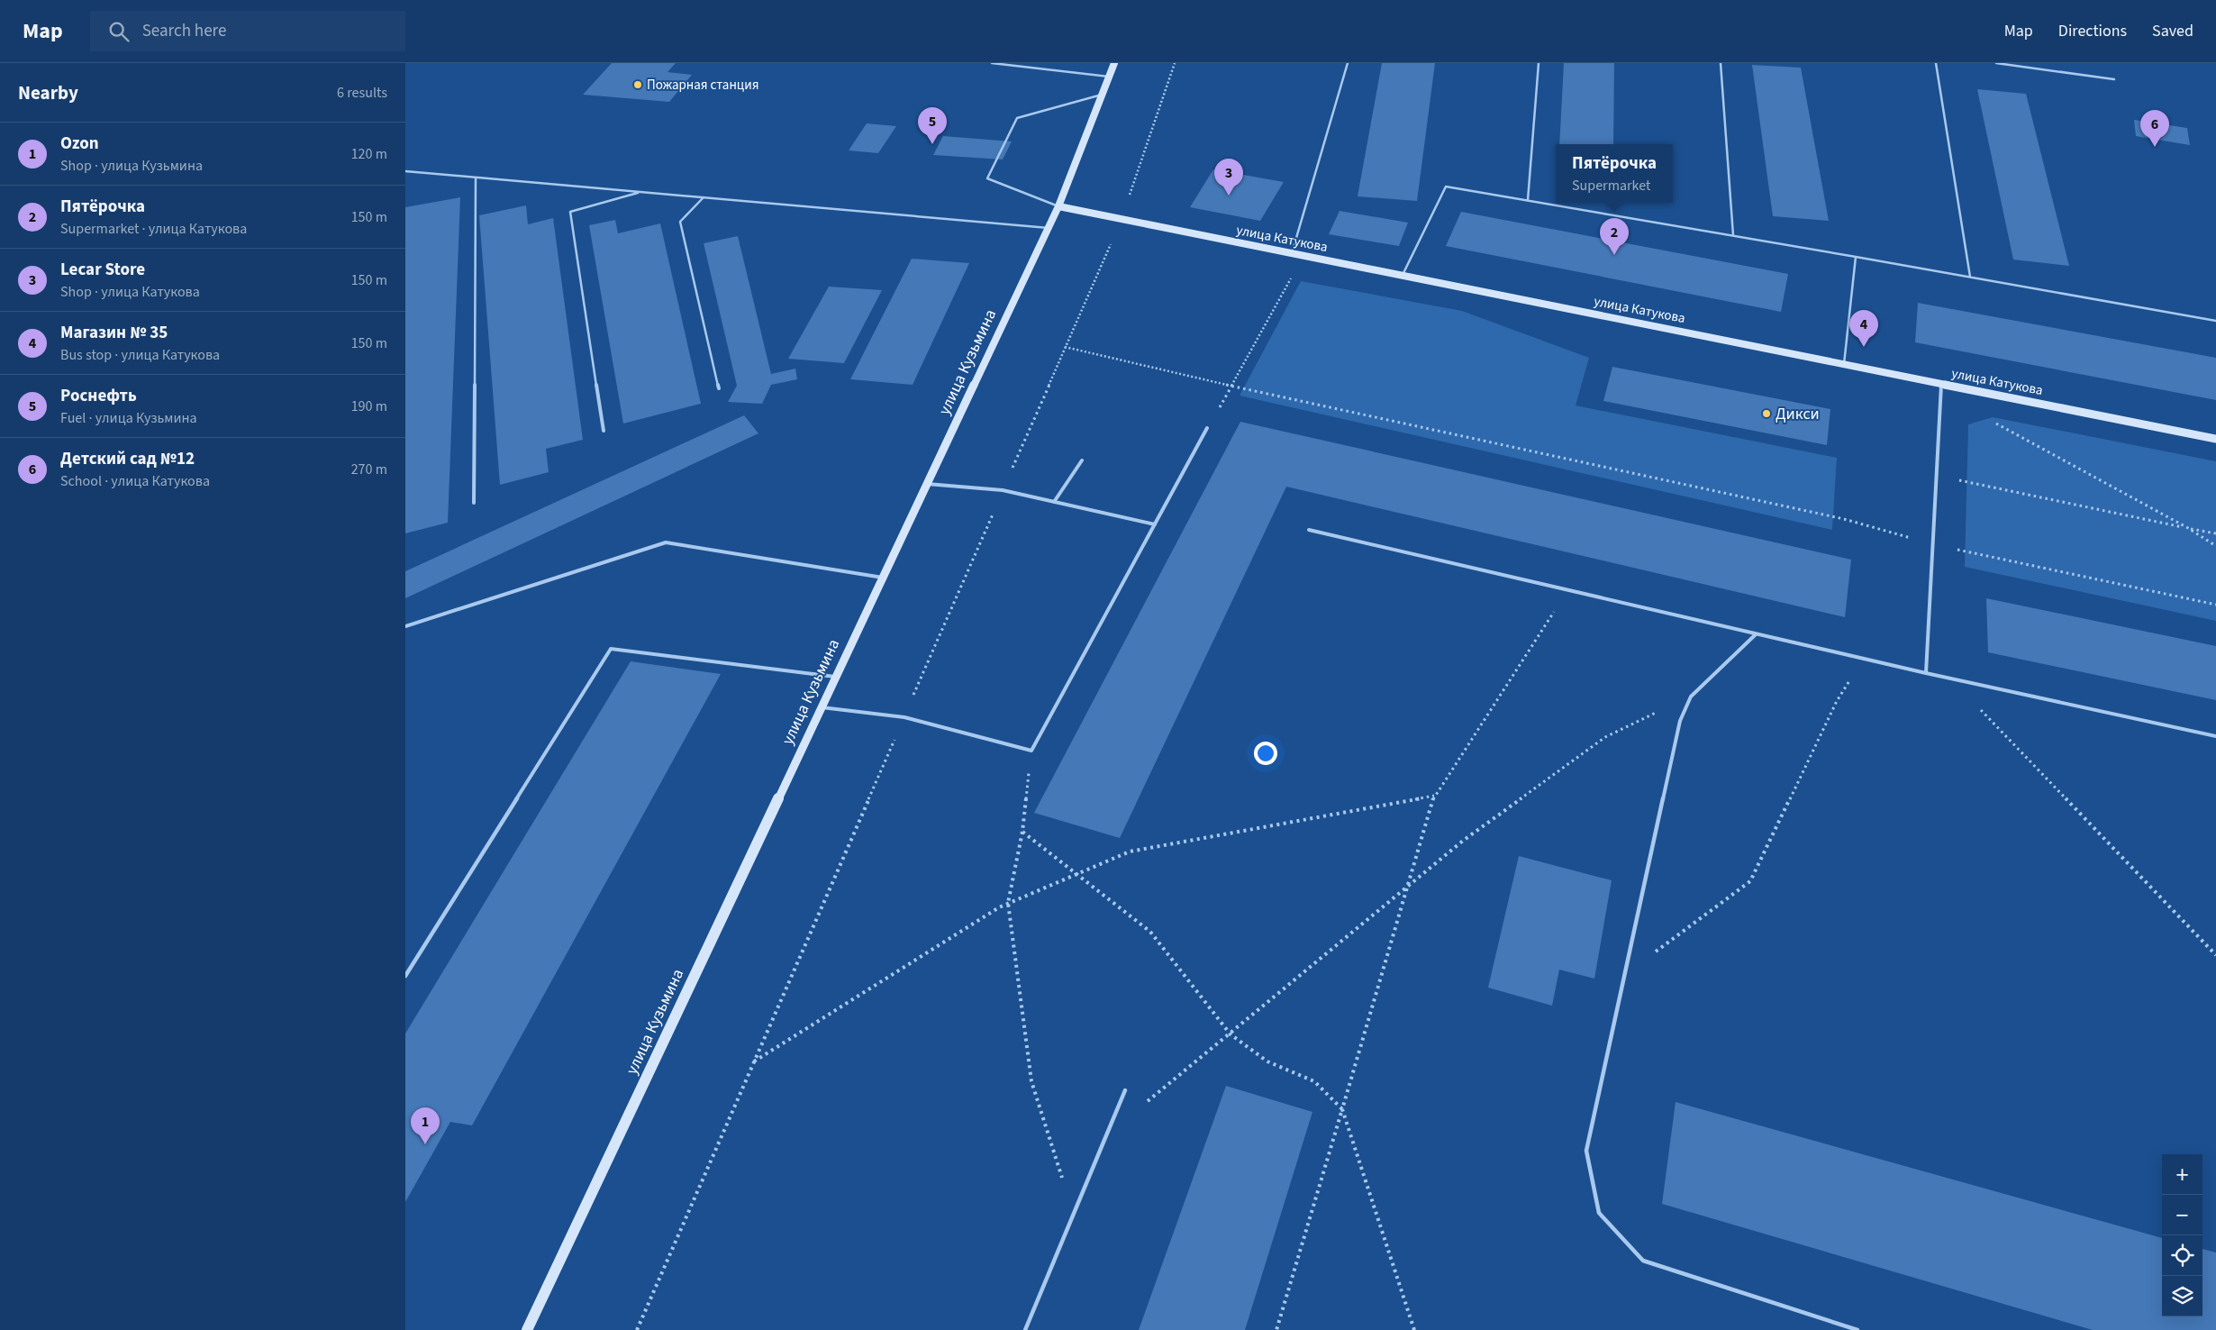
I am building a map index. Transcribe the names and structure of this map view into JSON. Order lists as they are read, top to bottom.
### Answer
{
  "streets": {
    "main road": ["улица Катукова", "улица Кузьмина"]
  },
  "crossings": [
    ["улица Катукова", "улица Кузьмина"]
  ],
  "places": ["Пожарная станция", "Дикси"],
  "page": {
    "header": "Map",
    "search": "Search here",
    "nav": ["Map", "Directions", "Saved"],
    "heading": ["Nearby", "6 results"],
    "pins": [
      "5",
      "6",
      "3",
      "2",
      "4",
      "1"
    ],
    "list": [
      {
        "mark": "1",
        "name": "Ozon",
        "note": "Shop · улица Кузьмина",
        "value": "120 m"
      },
      {
        "mark": "2",
        "name": "Пятёрочка",
        "note": "Supermarket · улица Катукова",
        "value": "150 m"
      },
      {
        "mark": "3",
        "name": "Lecar Store",
        "note": "Shop · улица Катукова",
        "value": "150 m"
      },
      {
        "mark": "4",
        "name": "Магазин № 35",
        "note": "Bus stop · улица Катукова",
        "value": "150 m"
      },
      {
        "mark": "5",
        "name": "Роснефть",
        "note": "Fuel · улица Кузьмина",
        "value": "190 m"
      },
      {
        "mark": "6",
        "name": "Детский сад №12",
        "note": "School · улица Катукова",
        "value": "270 m"
      }
    ],
    "popup": ["Пятёрочка", "Supermarket"],
    "map_buttons": ["+", "−"]
  }
}
